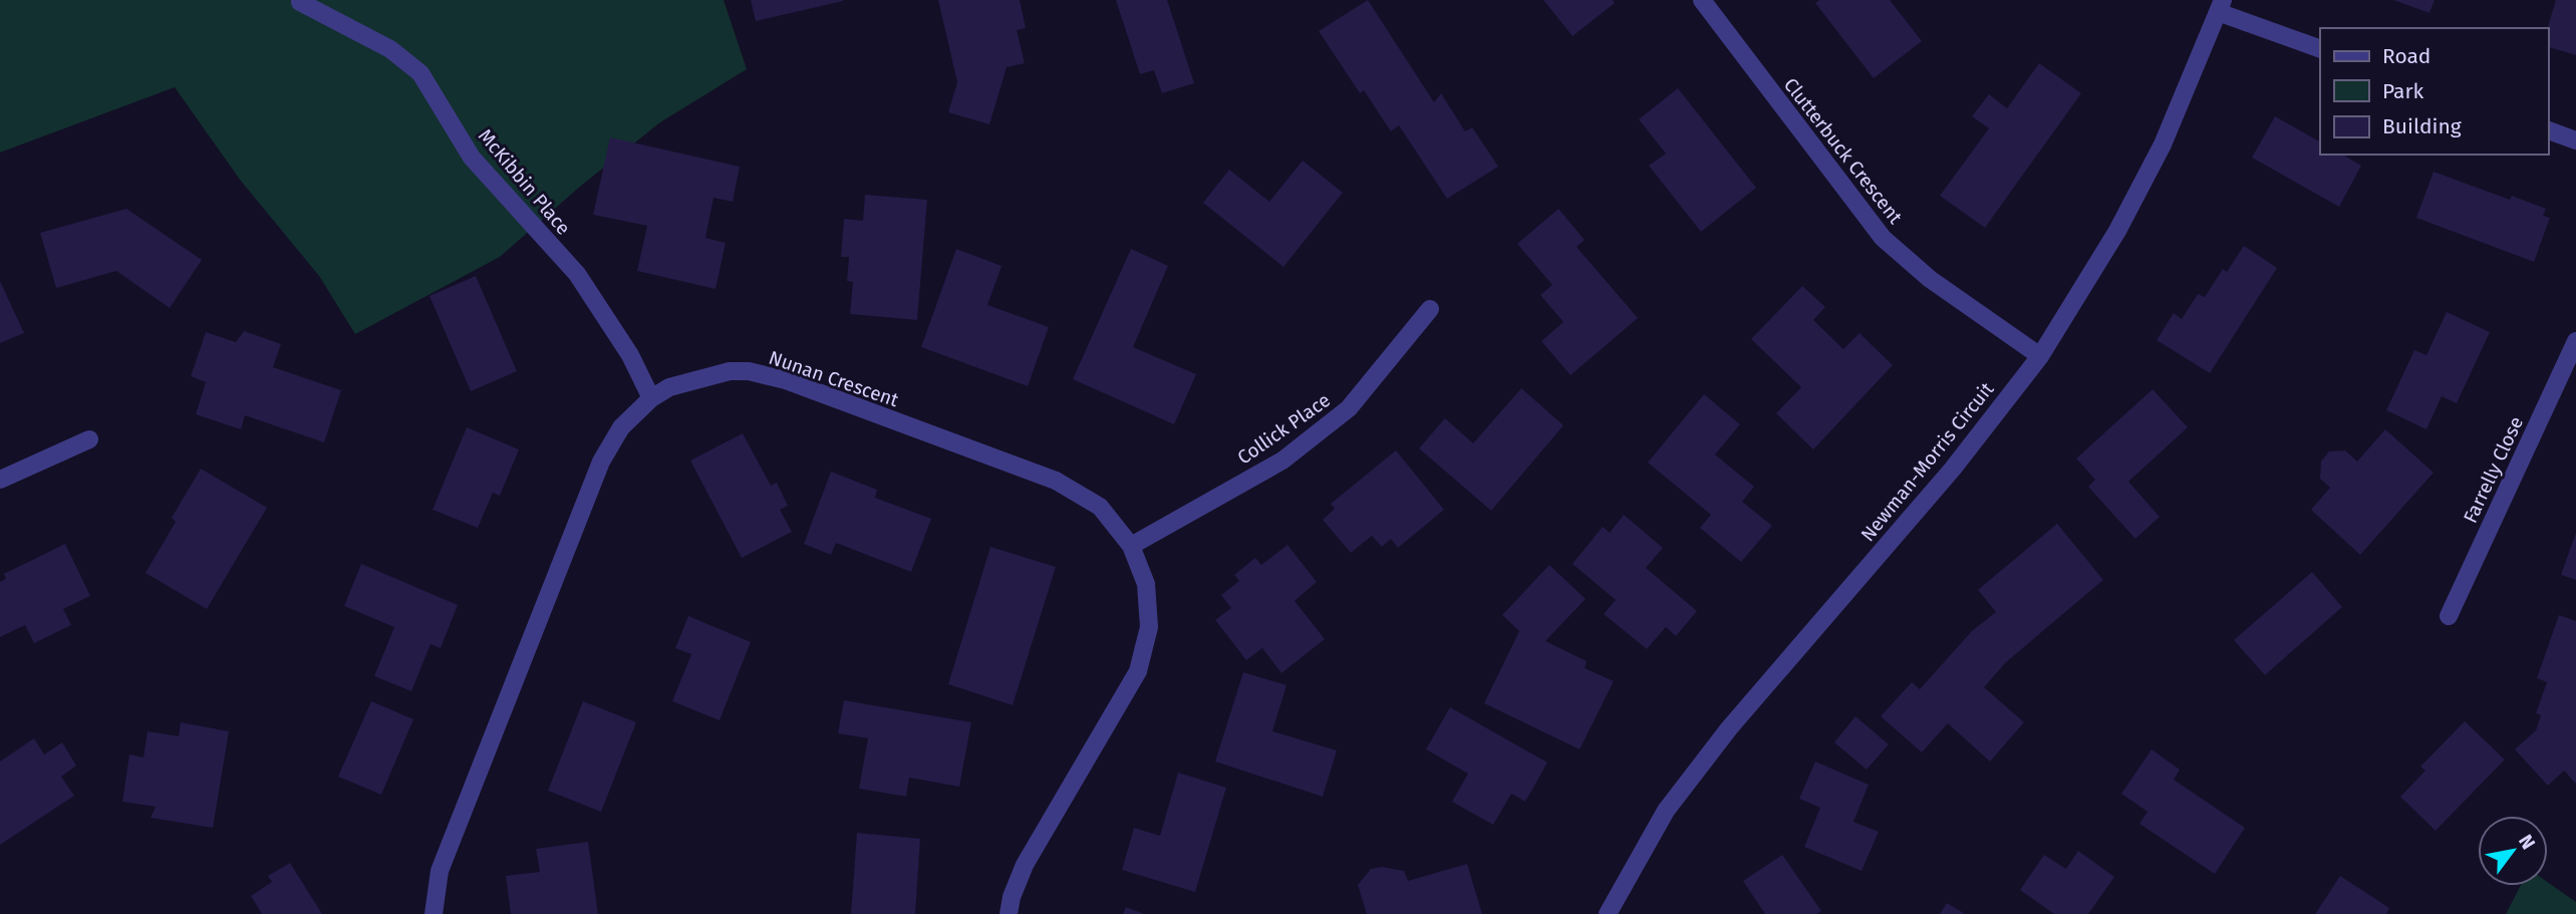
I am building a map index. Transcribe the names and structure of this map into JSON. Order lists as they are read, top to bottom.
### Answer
{
  "streets": {
    "street": [
      "Clutterbuck Crescent",
      "McKibbin Place",
      "Nunan Crescent",
      "Collick Place",
      "Newman-Morris Circuit",
      "Farrelly Close"
    ]
  },
  "crossings": [
    ["Clutterbuck Crescent", "Newman-Morris Circuit"],
    ["McKibbin Place", "Nunan Crescent"],
    ["Nunan Crescent", "Collick Place"]
  ],
  "legend": ["Road", "Park", "Building"],
  "north": "top right"
}
